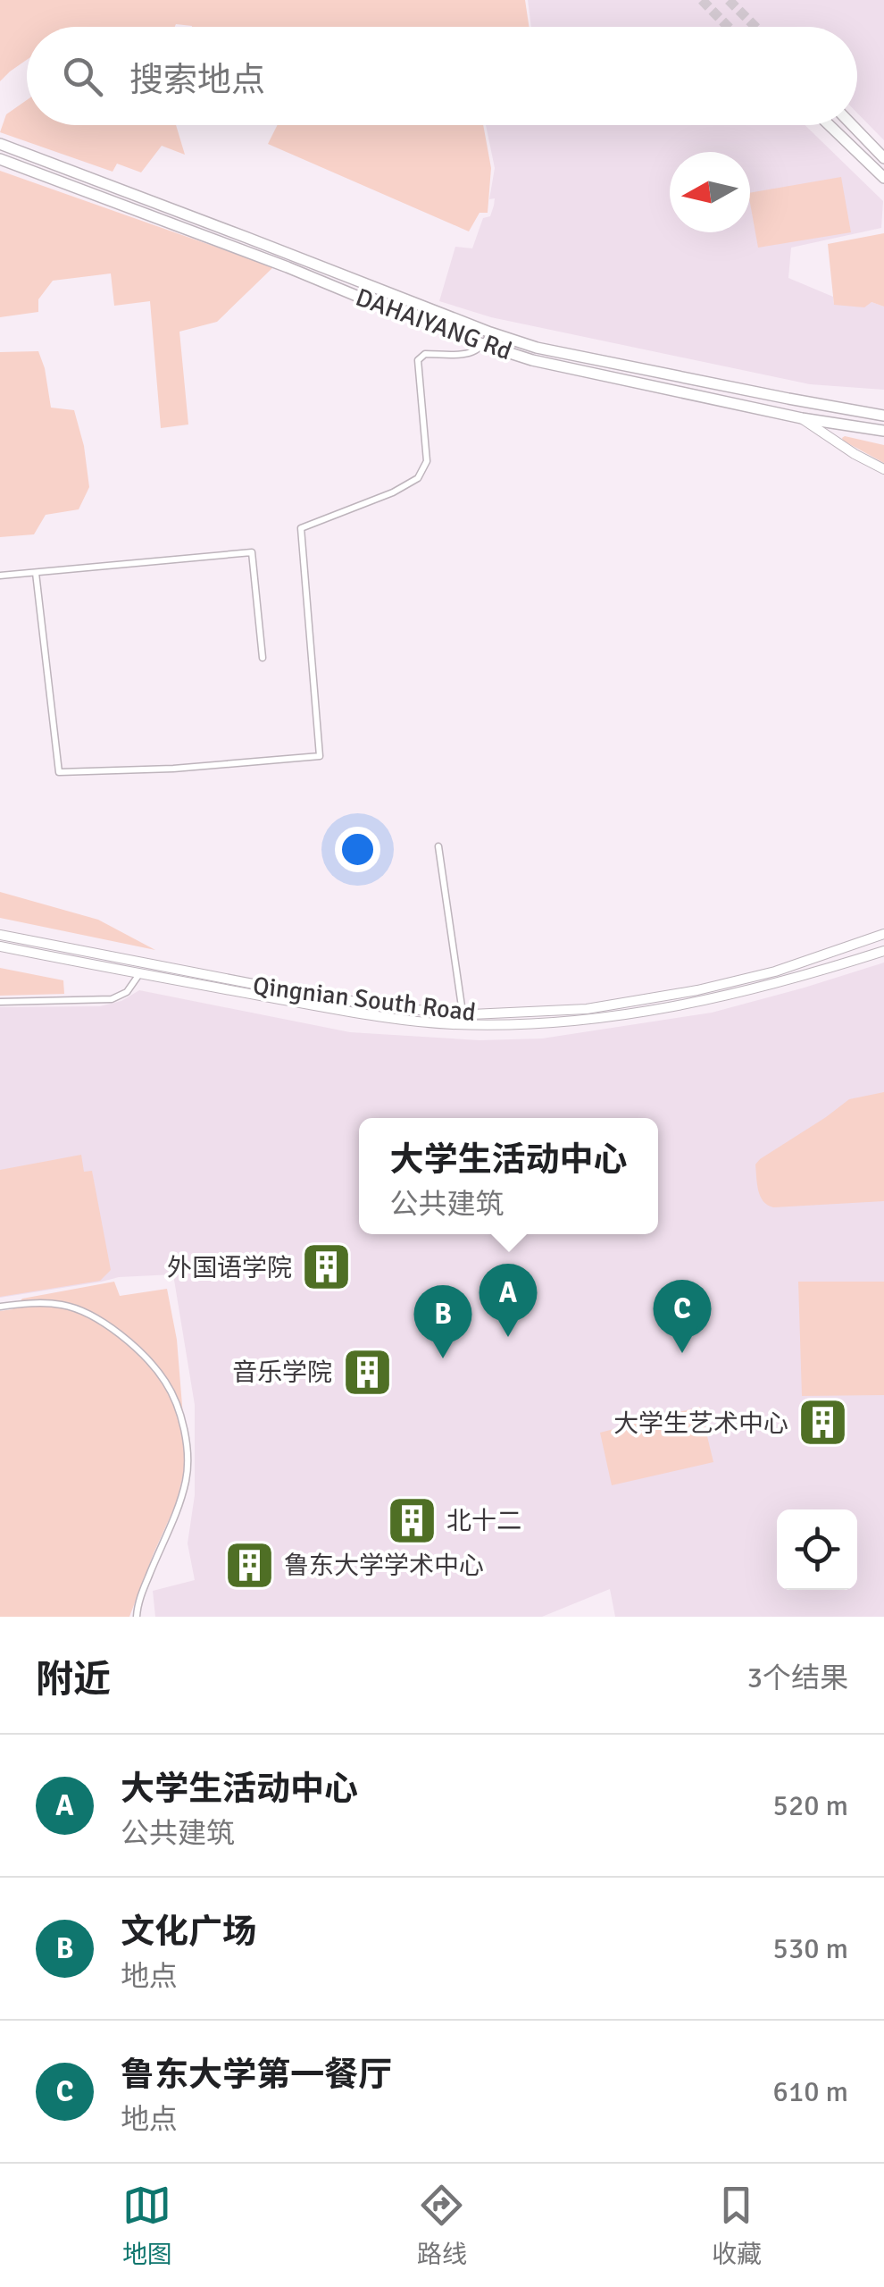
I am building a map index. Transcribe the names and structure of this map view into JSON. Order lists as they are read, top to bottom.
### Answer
{
  "streets": {
    "main road": ["DAHAIYANG Rd", "Qingnian South Road"]
  },
  "places": {
    "building": [
      "外国语学院",
      "音乐学院",
      "大学生艺术中心",
      "北十二",
      "鲁东大学学术中心"
    ]
  },
  "north": "left",
  "page": {
    "search": "搜索地点",
    "popup": ["大学生活动中心", "公共建筑"],
    "pins": ["A", "C", "B"],
    "heading": ["附近", "3个结果"],
    "list": [
      {
        "mark": "A",
        "name": "大学生活动中心",
        "note": "公共建筑",
        "value": "520 m"
      },
      {
        "mark": "B",
        "name": "文化广场",
        "note": "地点",
        "value": "530 m"
      },
      {
        "mark": "C",
        "name": "鲁东大学第一餐厅",
        "note": "地点",
        "value": "610 m"
      }
    ],
    "nav": ["地图", "路线", "收藏"]
  }
}
